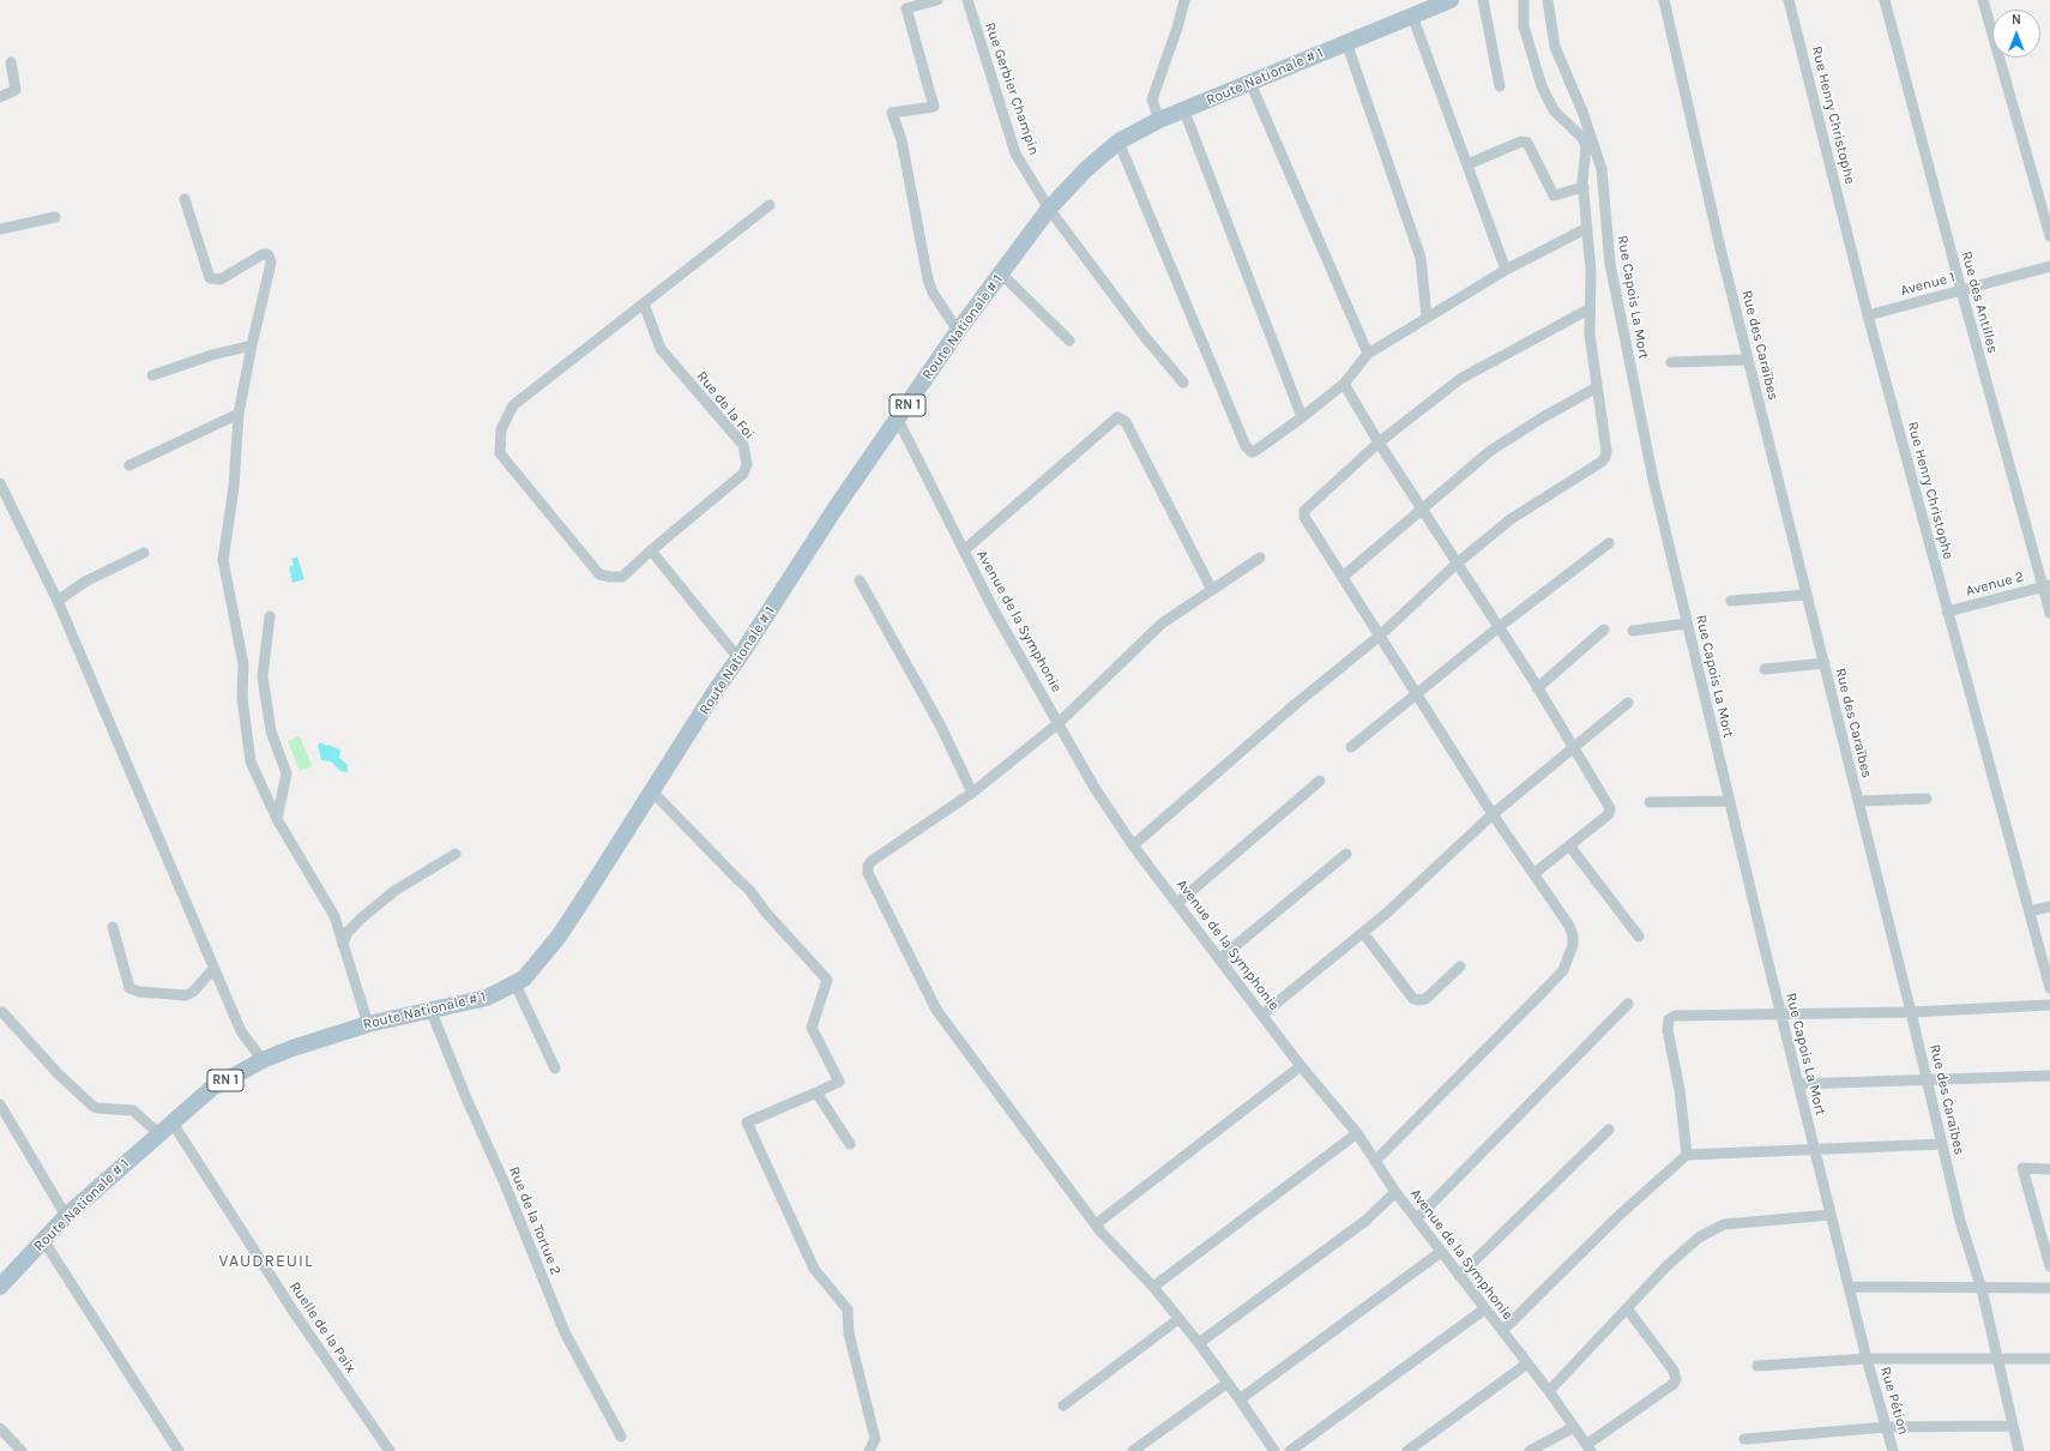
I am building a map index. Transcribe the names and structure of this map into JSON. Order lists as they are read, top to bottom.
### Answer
{
  "streets": {
    "main road": ["Route Nationale # 1", "RN 1"],
    "street": [
      "Rue Gerbier Champin",
      "Rue Henry Christophe",
      "Avenue 1",
      "Rue Capois La Mort",
      "Rue des Antilles",
      "Rue des Caraïbes",
      "Rue de la Foi",
      "Avenue 2",
      "Avenue de la Symphonie",
      "Rue de la Tortue 2",
      "Ruelle de la Paix",
      "Rue Pétion"
    ]
  },
  "crossings": [
    ["Route Nationale # 1", "Rue Gerbier Champin"],
    ["Route Nationale # 1", "Avenue de la Symphonie"],
    ["Route Nationale # 1", "Rue de la Tortue 2"],
    ["Route Nationale # 1", "Ruelle de la Paix"],
    ["Rue Henry Christophe", "Avenue 1"],
    ["Rue Henry Christophe", "Avenue 2"],
    ["Avenue 1", "Rue des Antilles"],
    ["Rue Capois La Mort", "Rue Pétion"],
    ["Rue des Antilles", "Avenue 2"]
  ],
  "districts": ["VAUDREUIL"],
  "north": "top"
}
